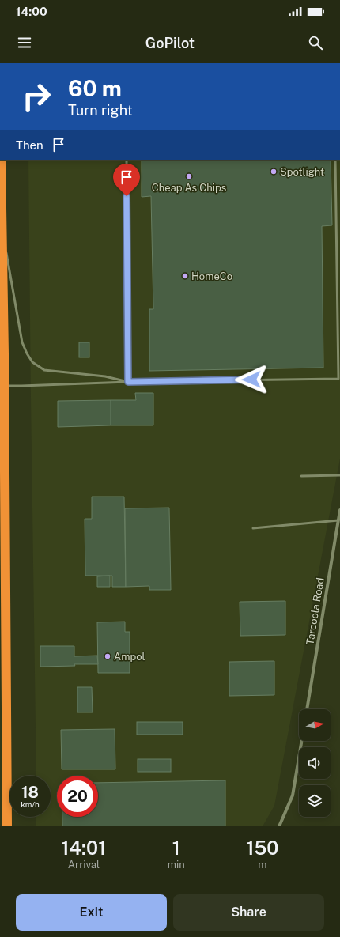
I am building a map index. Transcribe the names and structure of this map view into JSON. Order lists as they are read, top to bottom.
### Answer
{
  "streets": {
    "street": ["Tarcoola Road"]
  },
  "places": [
    "Spotlight",
    "Cheap As Chips",
    "HomeCo",
    "Ampol"
  ],
  "north": "right",
  "page": {
    "status": "14:00",
    "header": "GoPilot",
    "turn": ["60 m", "Turn right"],
    "then": "Then",
    "speed": "18 km/h",
    "limit": "20",
    "eta": [
      "14:01",
      "Arrival",
      "1",
      "min",
      "150",
      "m"
    ],
    "buttons": ["Exit", "Share"]
  }
}
